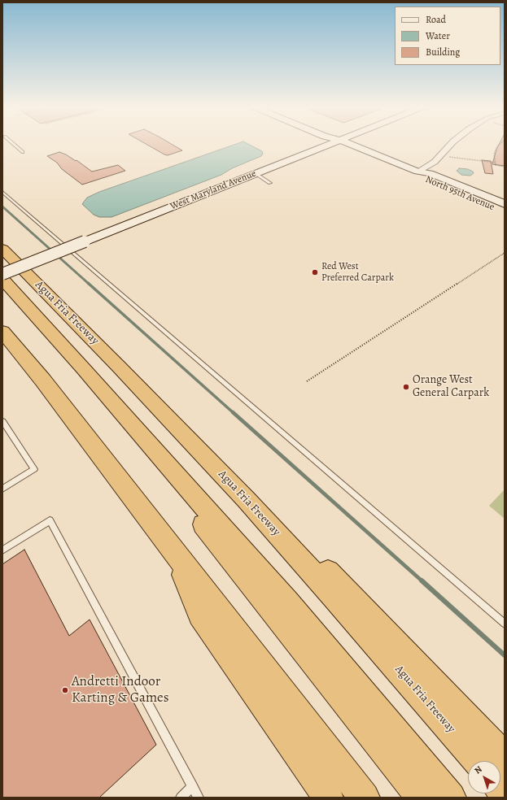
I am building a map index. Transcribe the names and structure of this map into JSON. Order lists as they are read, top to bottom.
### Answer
{
  "streets": {
    "highway": ["Agua Fria Freeway"],
    "street": ["West Maryland Avenue", "North 95th Avenue"]
  },
  "places": ["Red West Preferred Carpark", "Orange West General Carpark", "Andretti Indoor Karting & Games"],
  "legend": ["Road", "Water", "Building"],
  "north": "top left"
}
